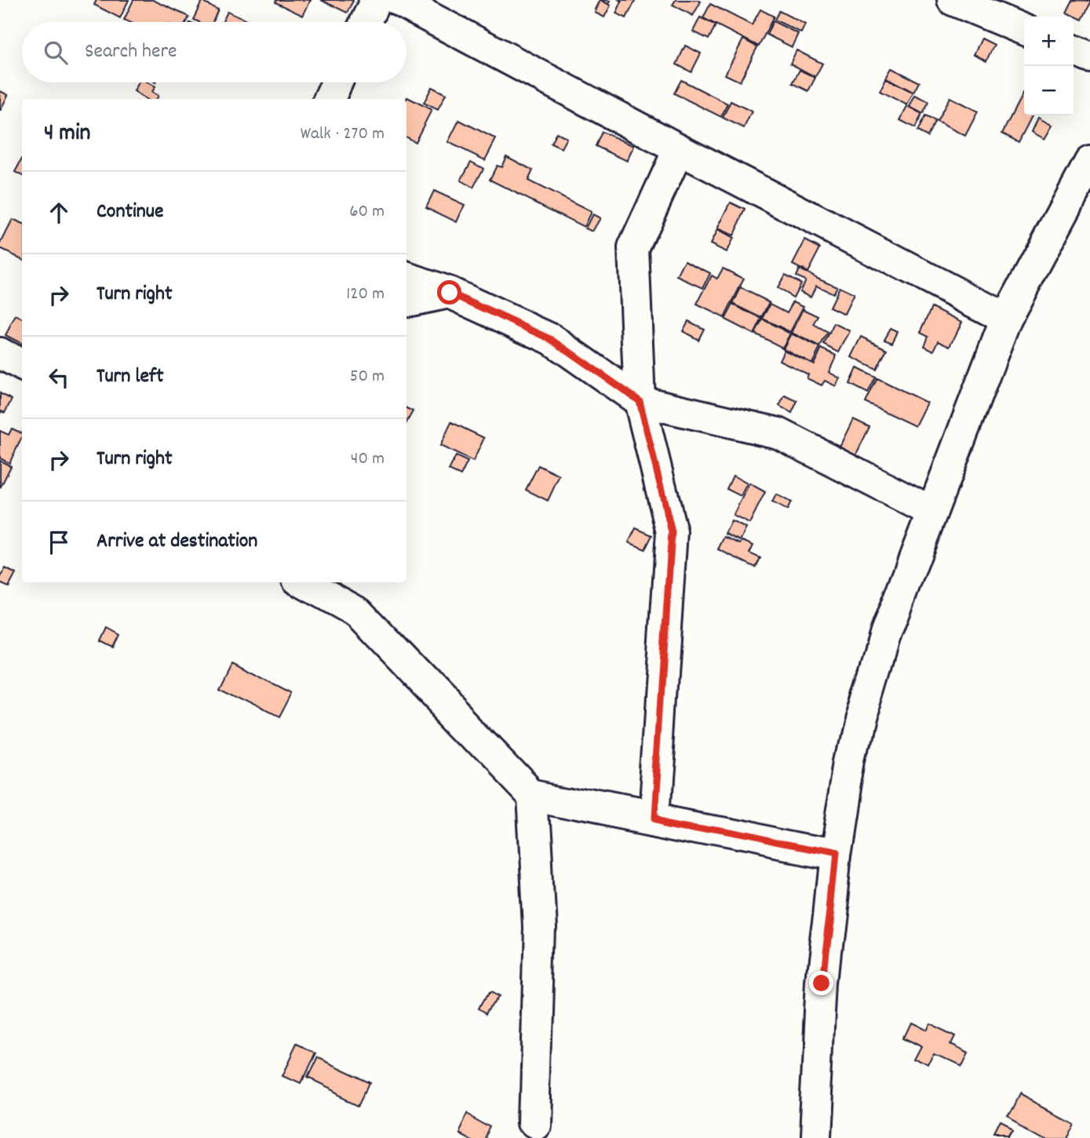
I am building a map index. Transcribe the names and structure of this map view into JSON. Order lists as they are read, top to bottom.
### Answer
{
  "page": {
    "map_buttons": ["+", "−"],
    "search": "Search here",
    "heading": ["4 min", "Walk · 270 m"],
    "list": [
      ["Continue", "60 m"],
      ["Turn right", "120 m"],
      ["Turn left", "50 m"],
      ["Turn right", "40 m"],
      "Arrive at destination"
    ]
  }
}
